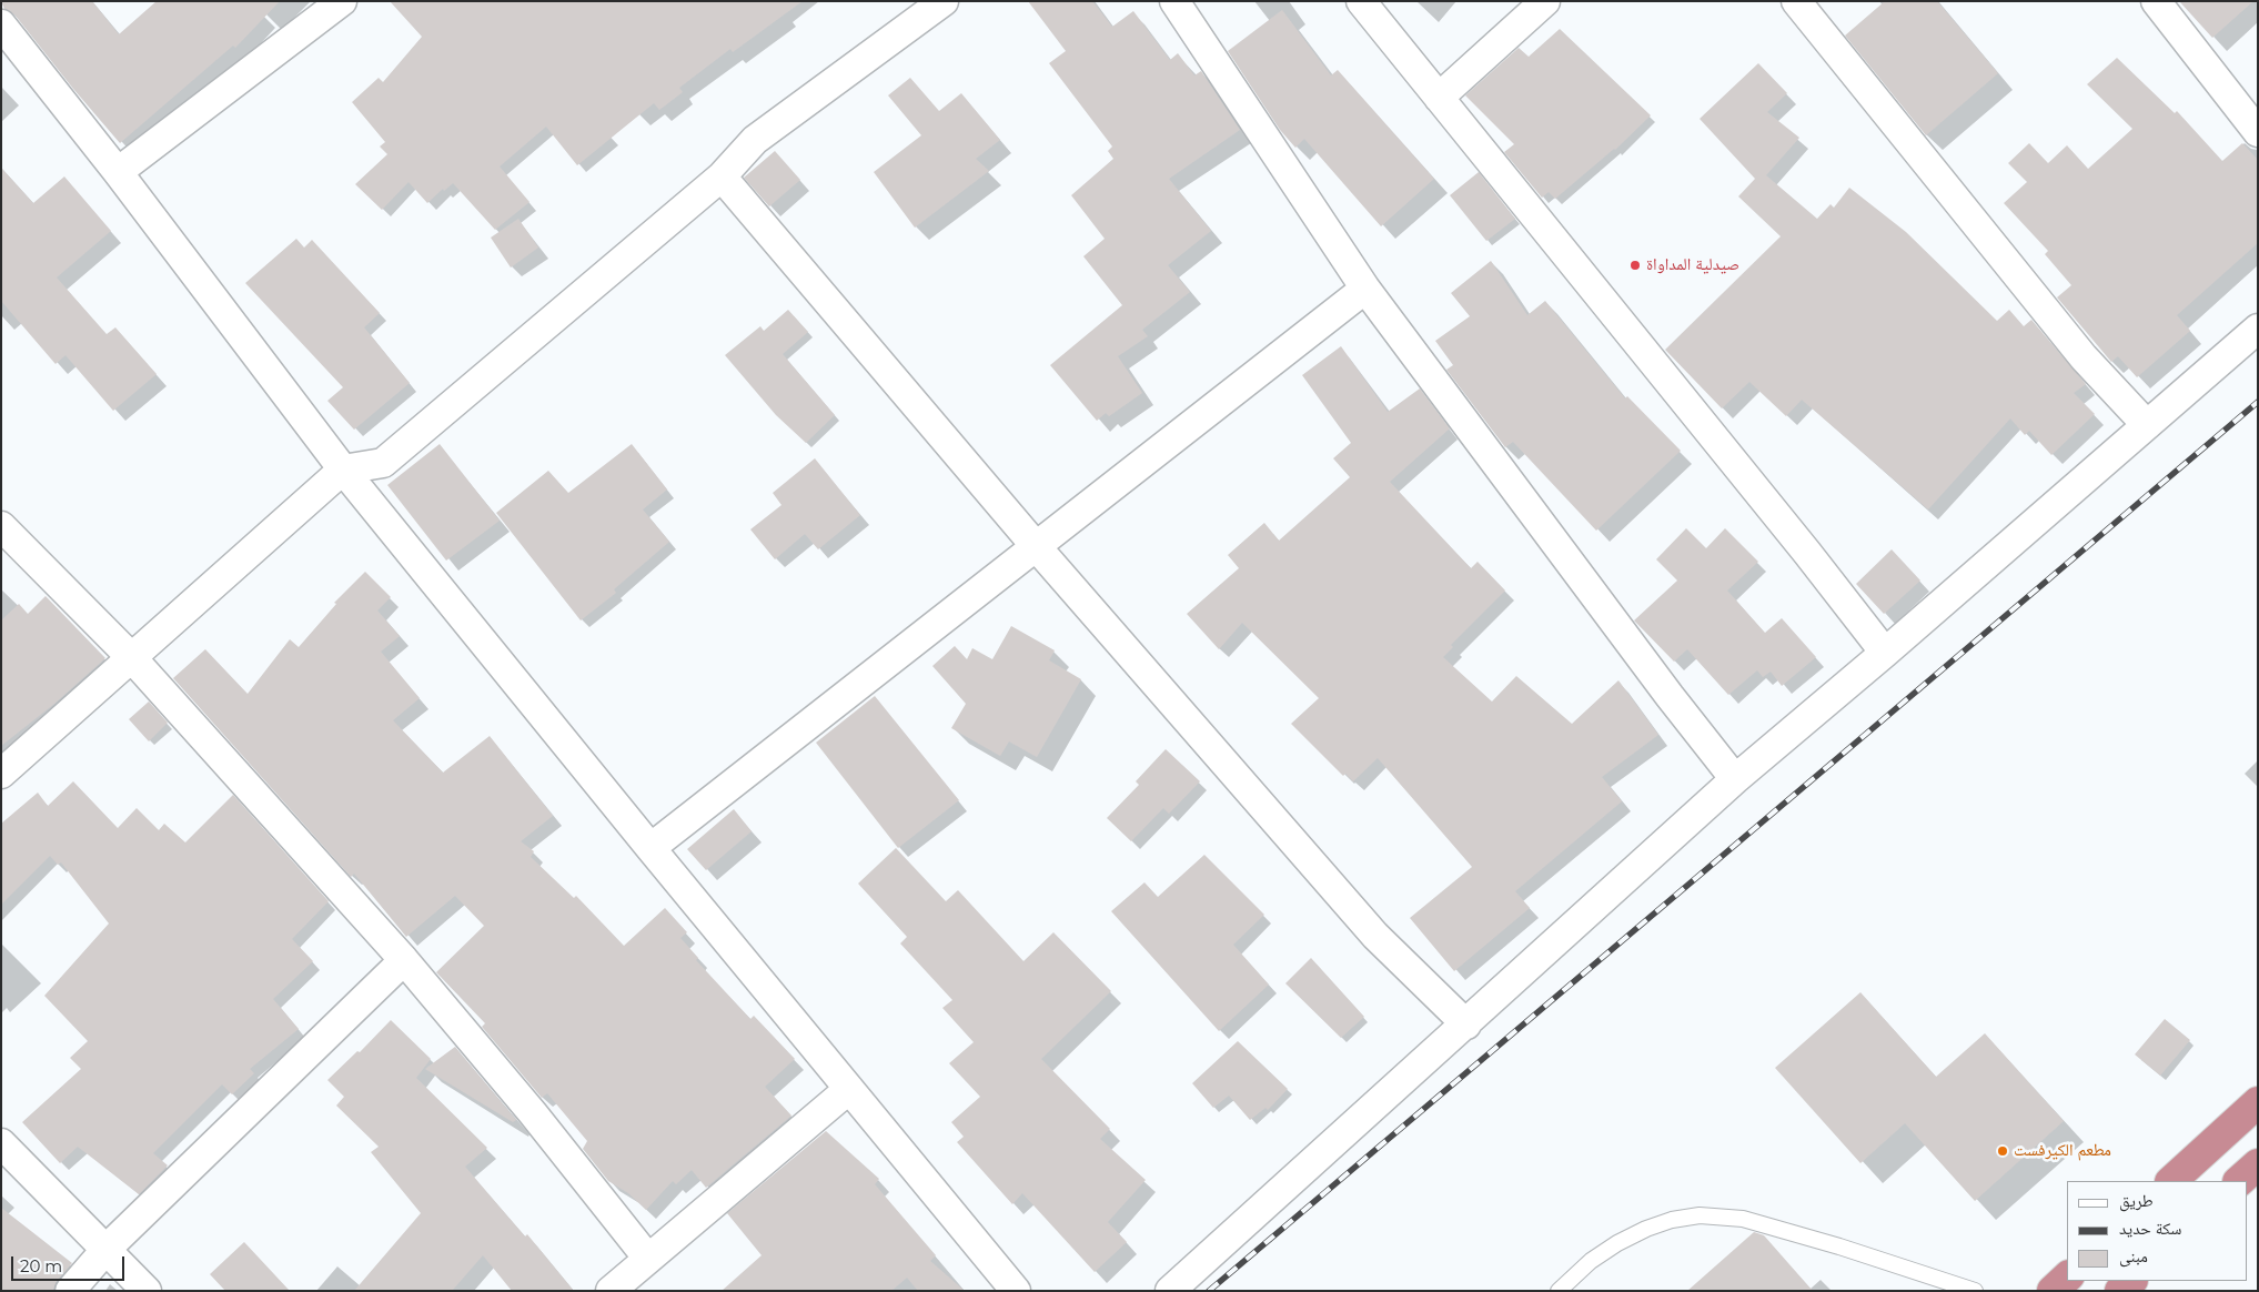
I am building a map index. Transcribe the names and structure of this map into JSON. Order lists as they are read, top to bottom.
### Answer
{
  "places": ["صيدلية المداواة", "مطعم الكيرفست"],
  "legend": ["طريق", "سكة حديد", "مبنى"],
  "scale_bar": "20 m"
}
